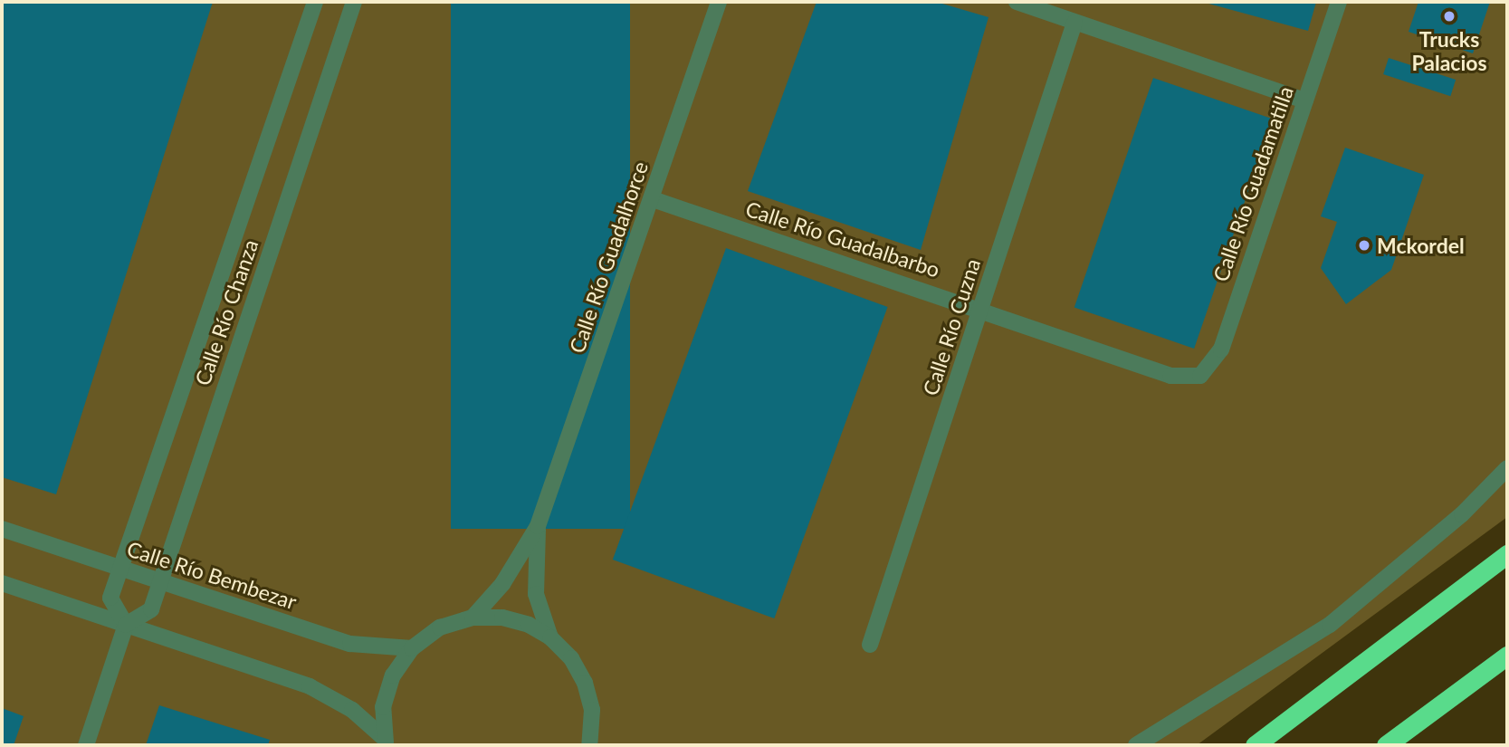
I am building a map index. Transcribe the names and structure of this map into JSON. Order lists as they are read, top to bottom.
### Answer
{
  "streets": {
    "street": [
      "Calle Río Guadamatilla",
      "Calle Río Guadalbarbo",
      "Calle Río Guadalhorce",
      "Calle Río Chanza",
      "Calle Río Cuzna",
      "Calle Río Bembezar"
    ]
  },
  "crossings": [
    ["Calle Río Guadamatilla", "Calle Río Guadalbarbo"],
    ["Calle Río Guadalbarbo", "Calle Río Guadalhorce"],
    ["Calle Río Guadalbarbo", "Calle Río Cuzna"],
    ["Calle Río Chanza", "Calle Río Bembezar"]
  ],
  "places": ["Trucks Palacios", "Mckordel"]
}
